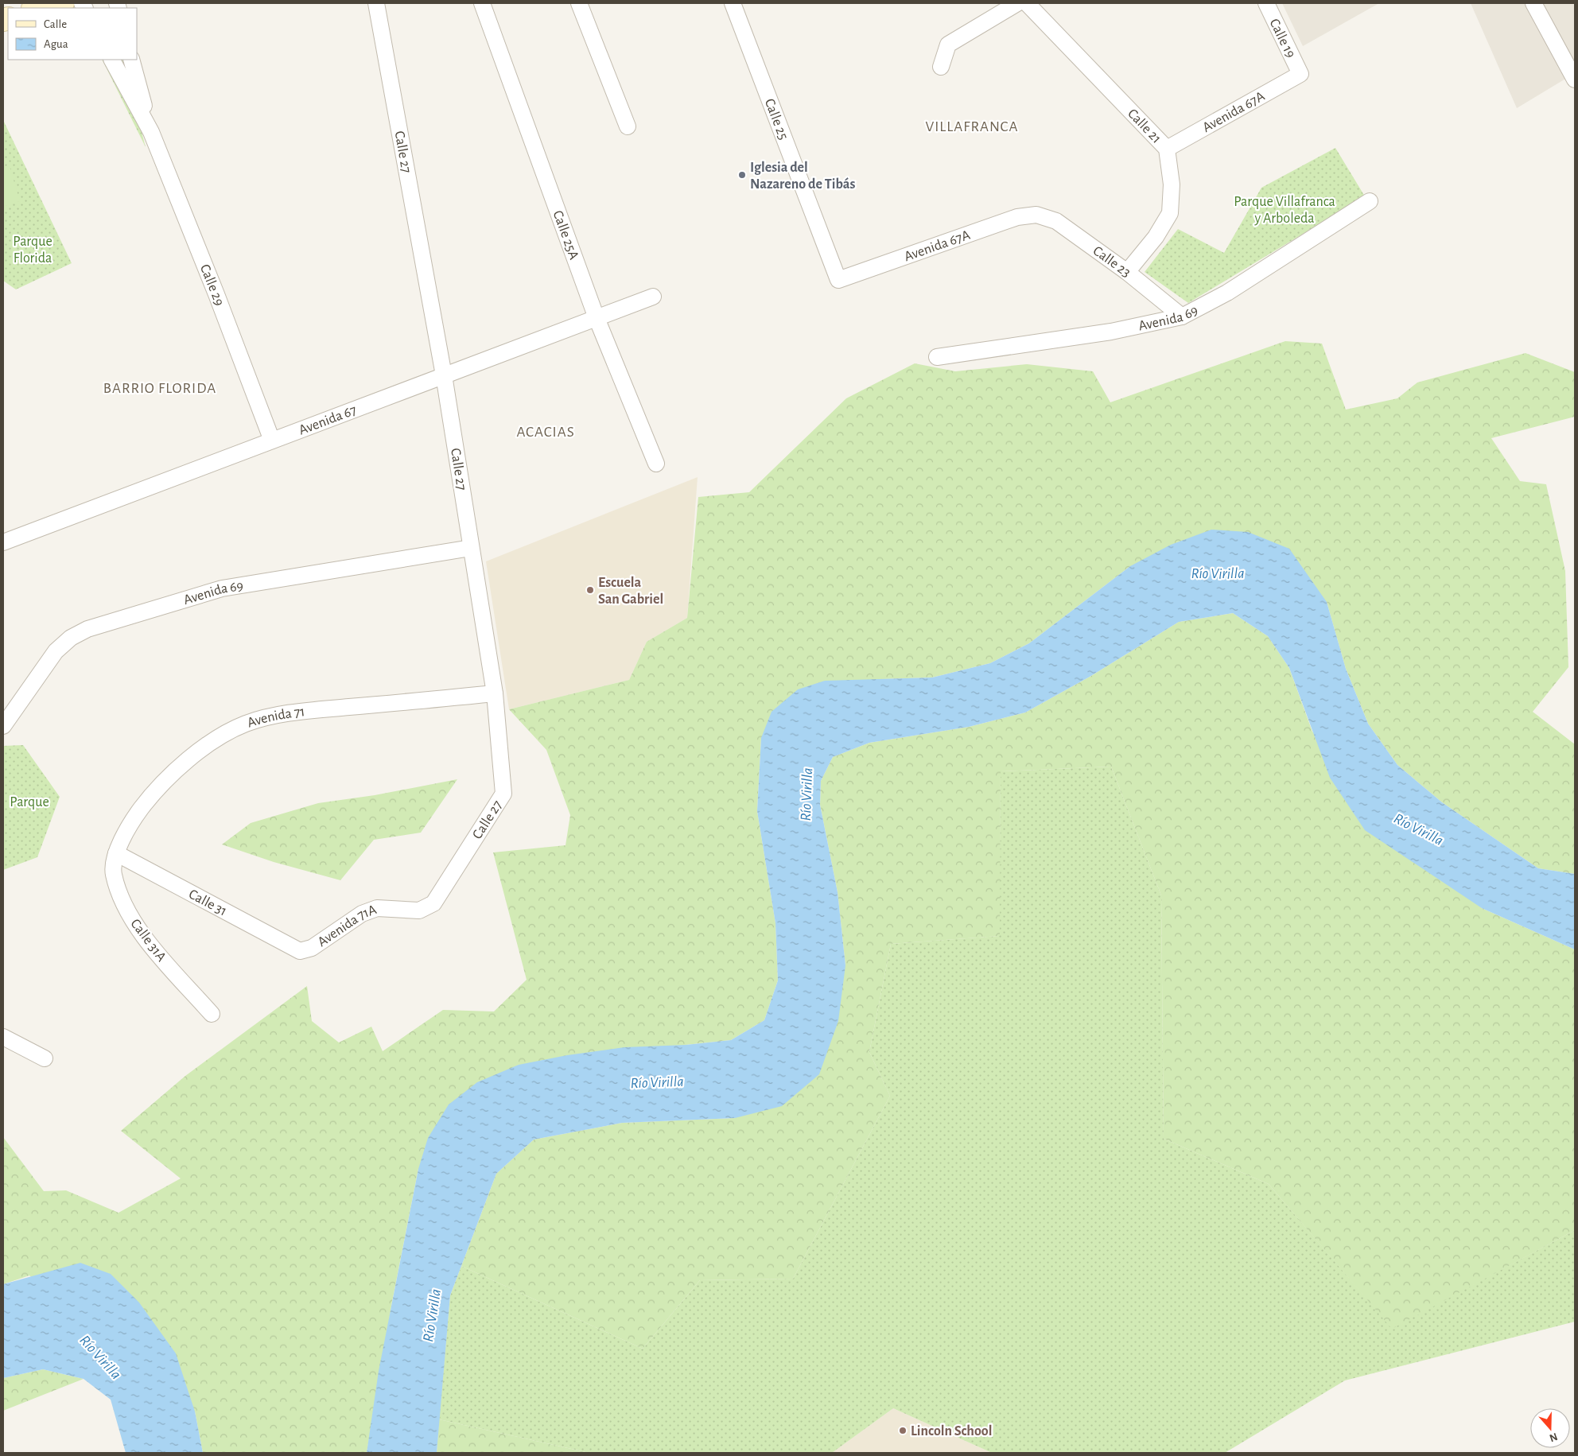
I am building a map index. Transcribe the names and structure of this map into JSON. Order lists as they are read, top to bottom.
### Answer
{
  "streets": {
    "street": [
      "Calle 19",
      "Avenida 67A",
      "Calle 25",
      "Calle 21",
      "Calle 27",
      "Calle 25A",
      "Calle 23",
      "Calle 29",
      "Avenida 69",
      "Avenida 67",
      "Avenida 71",
      "Calle 31",
      "Avenida 71A",
      "Calle 31A"
    ]
  },
  "crossings": [
    ["Calle 19", "Avenida 67A"],
    ["Avenida 67A", "Calle 25"],
    ["Avenida 67A", "Calle 21"],
    ["Avenida 67A", "Calle 23"],
    ["Calle 21", "Calle 23"],
    ["Calle 27", "Avenida 69"],
    ["Calle 27", "Avenida 67"],
    ["Calle 27", "Avenida 71"],
    ["Calle 27", "Avenida 71A"],
    ["Calle 25A", "Avenida 67"],
    ["Calle 23", "Avenida 69"],
    ["Calle 29", "Avenida 67"],
    ["Avenida 71", "Calle 31"],
    ["Avenida 71", "Calle 31A"],
    ["Calle 31", "Avenida 71A"],
    ["Calle 31", "Calle 31A"]
  ],
  "districts": ["VILLAFRANCA", "BARRIO FLORIDA", "ACACIAS"],
  "water": ["Río Virilla"],
  "parks": ["Parque Villafranca y Arboleda", "Parque Florida", "Parque"],
  "places": ["Iglesia del Nazareno de Tibás", "Escuela San Gabriel", "Lincoln School"],
  "legend": ["Calle", "Agua"],
  "north": "bottom"
}
